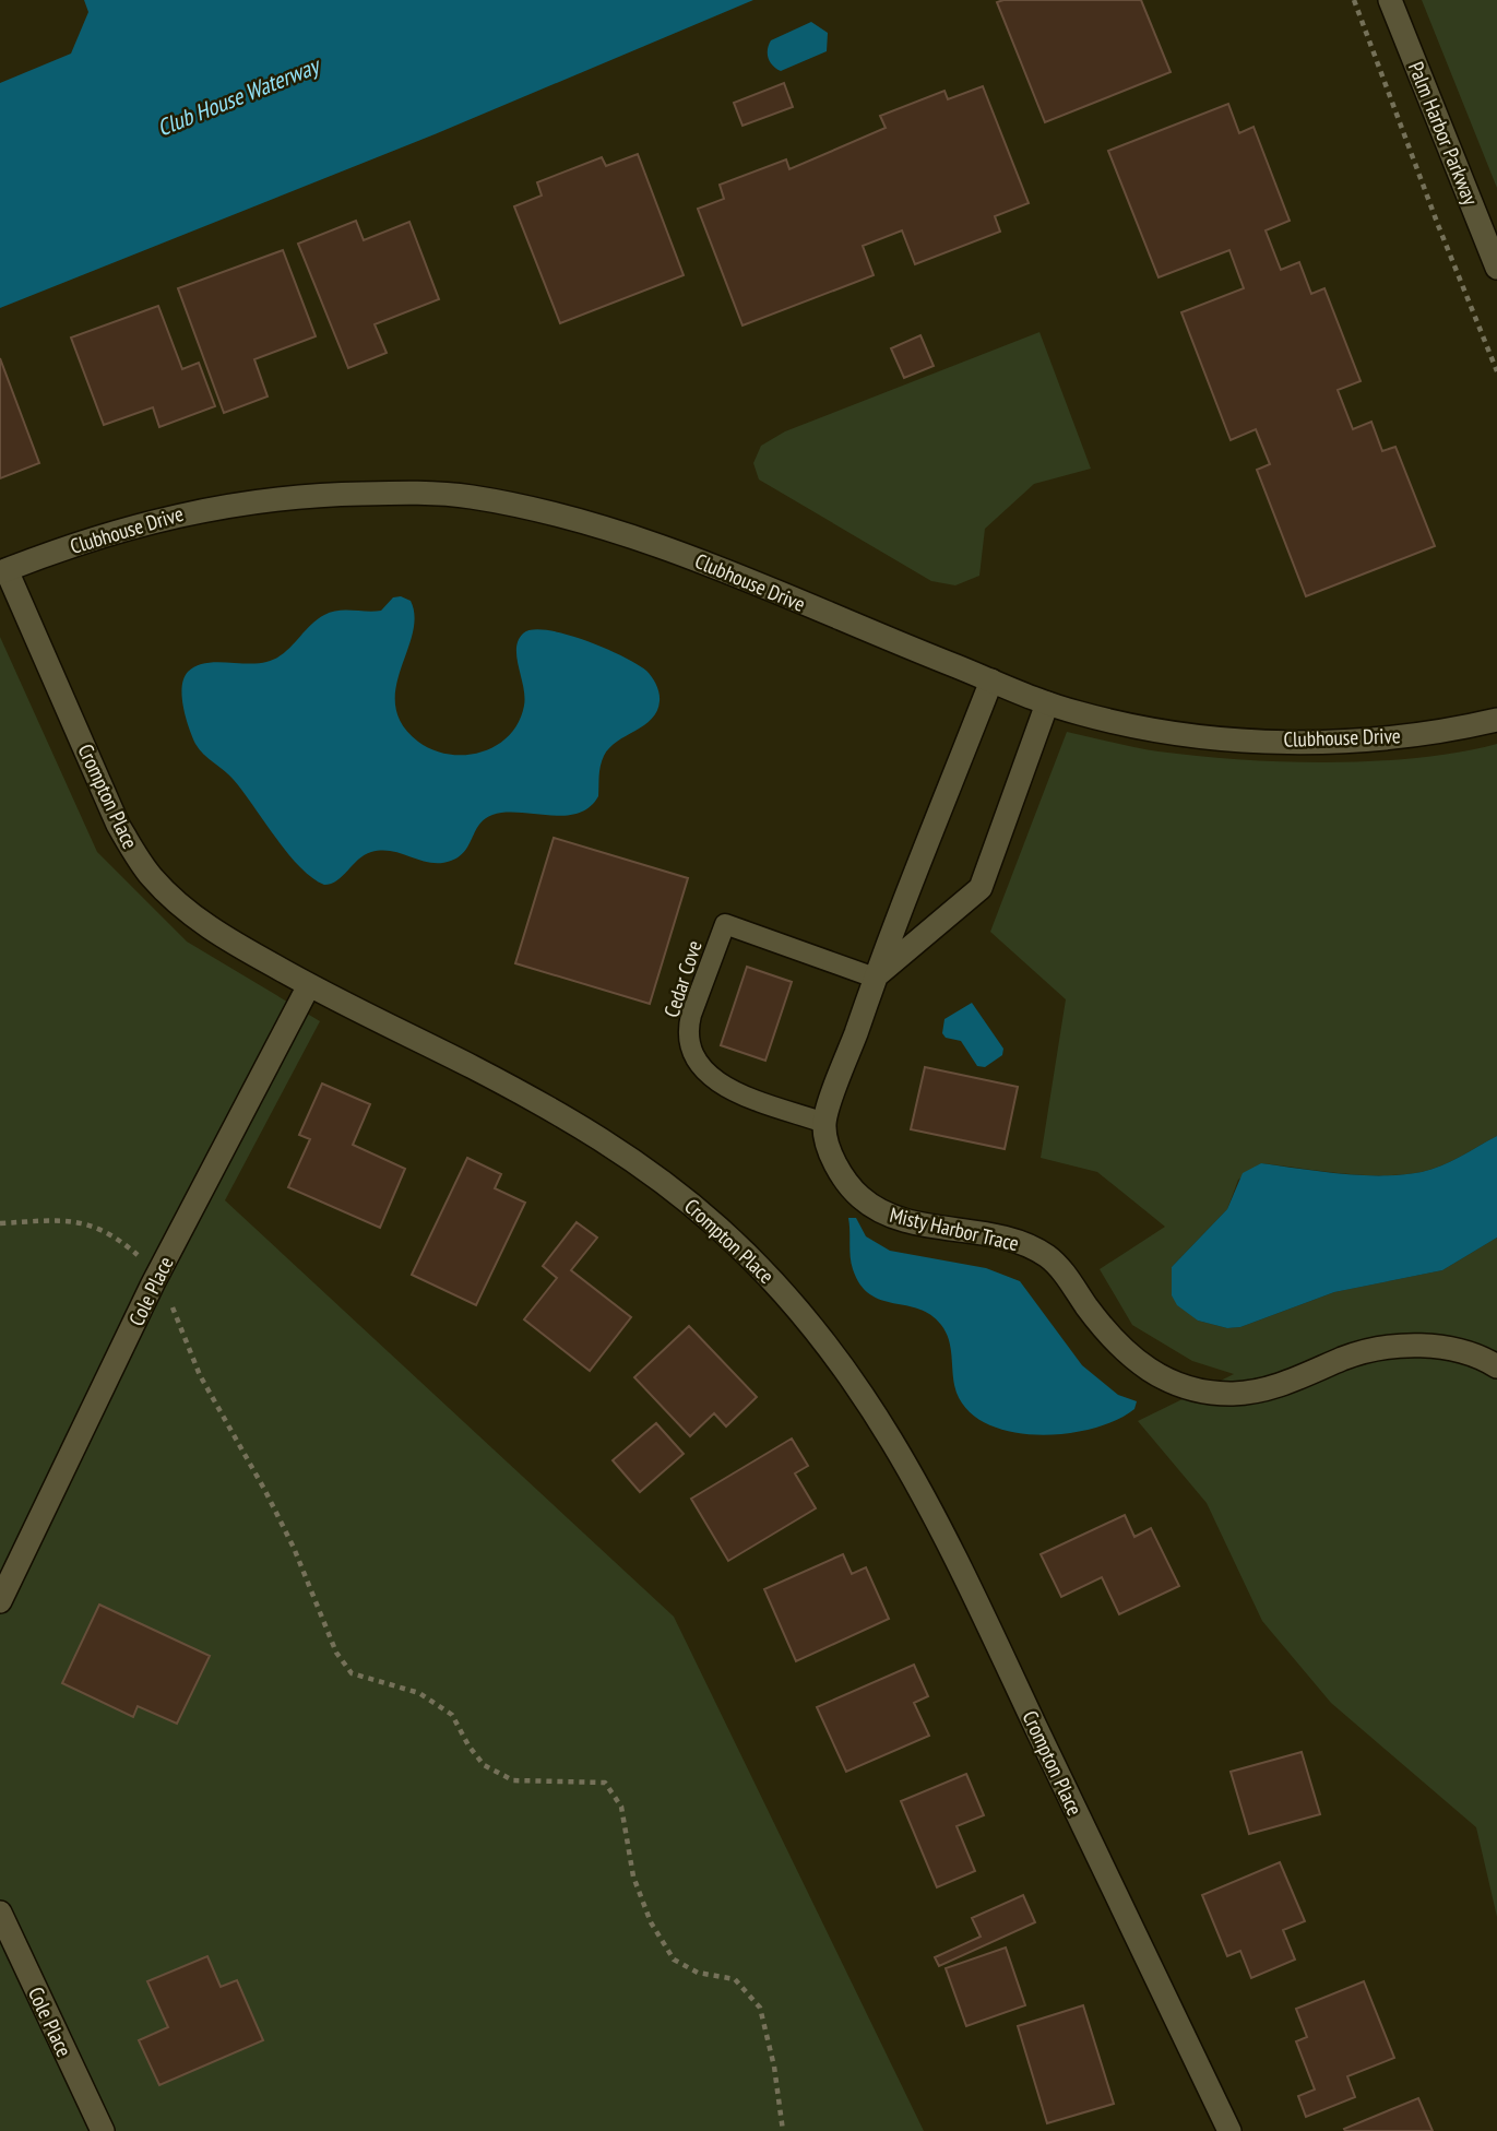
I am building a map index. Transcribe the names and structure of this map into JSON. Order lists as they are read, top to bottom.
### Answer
{
  "streets": {
    "street": [
      "Palm Harbor Parkway",
      "Clubhouse Drive",
      "Crompton Place",
      "Misty Harbor Trace",
      "Cole Place"
    ],
    "lane": ["Cedar Cove"]
  },
  "crossings": [
    ["Clubhouse Drive", "Crompton Place"],
    ["Crompton Place", "Cole Place"],
    ["Cedar Cove", "Misty Harbor Trace"]
  ],
  "water": ["Club House Waterway"]
}
